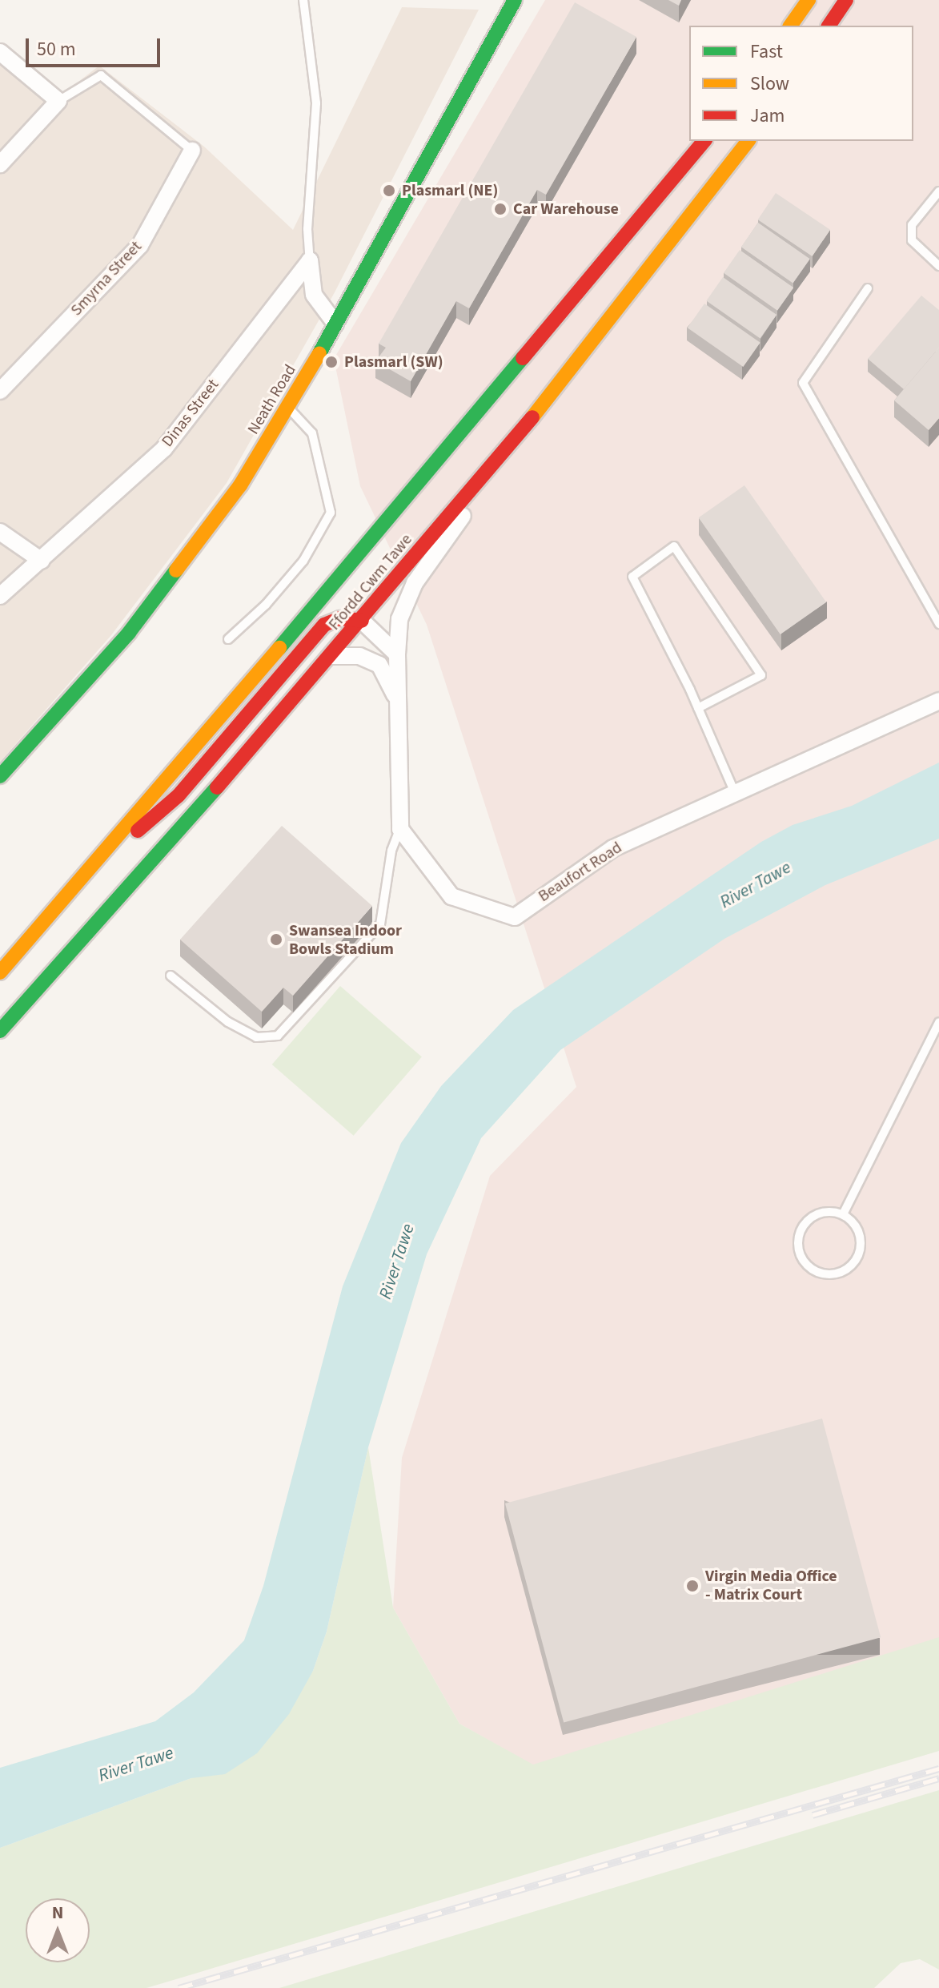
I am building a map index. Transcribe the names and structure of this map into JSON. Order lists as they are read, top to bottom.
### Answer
{
  "streets": {
    "main road": ["Neath Road", "Ffordd Cwm Tawe"],
    "street": ["Smyrna Street", "Dinas Street", "Beaufort Road"]
  },
  "water": ["River Tawe"],
  "places": [
    "Plasmarl (NE)",
    "Car Warehouse",
    "Plasmarl (SW)",
    "Swansea Indoor Bowls Stadium",
    "Virgin Media Office - Matrix Court"
  ],
  "legend": ["Fast", "Slow", "Jam"],
  "scale_bar": "50 m",
  "north": "top"
}
